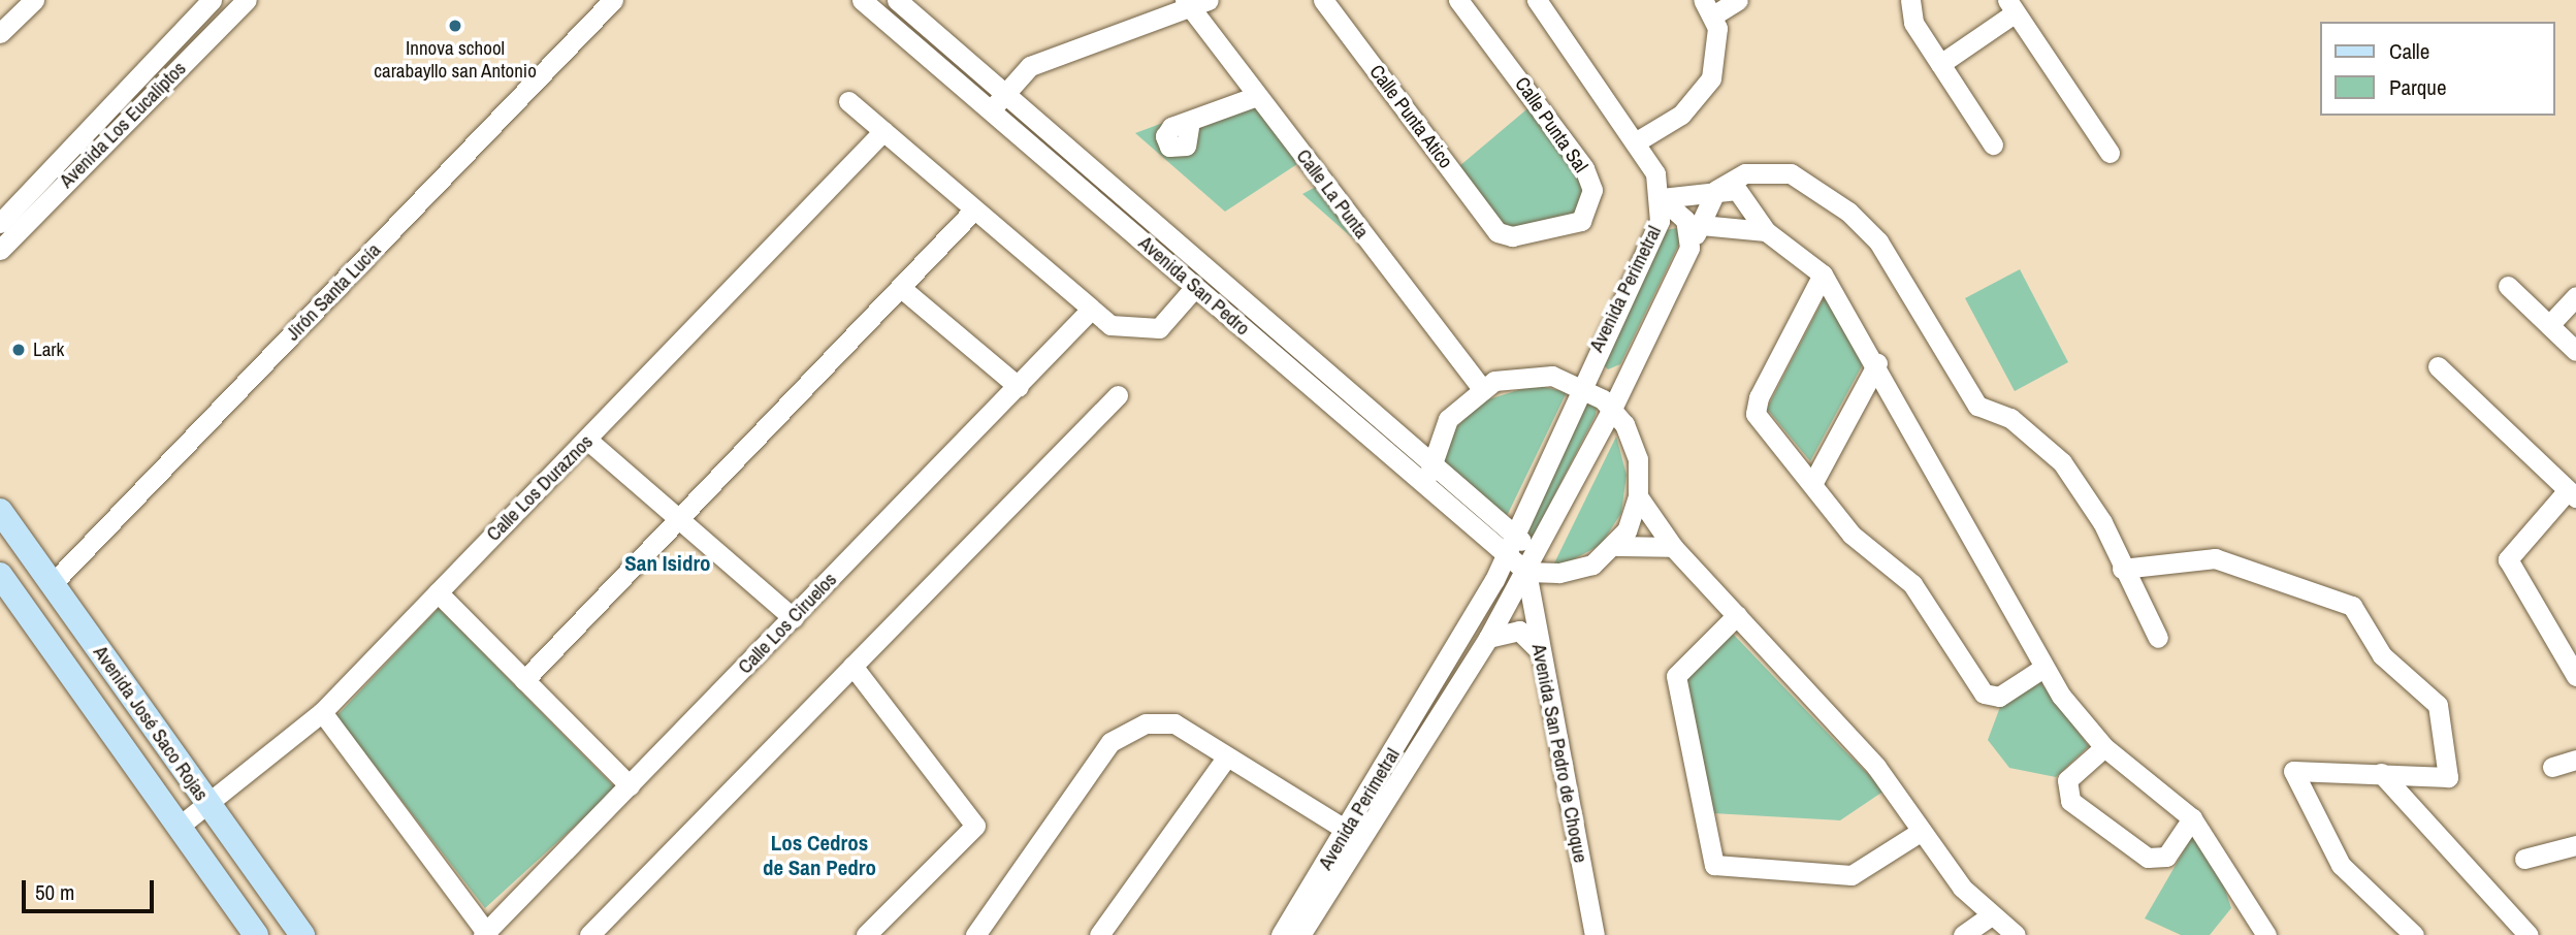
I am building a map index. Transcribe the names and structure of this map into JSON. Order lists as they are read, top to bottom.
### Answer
{
  "streets": {
    "main road": ["Avenida José Saco Rojas"],
    "street": [
      "Calle Punta Atico",
      "Avenida Los Eucaliptos",
      "Calle Punta Sal",
      "Calle La Punta",
      "Avenida San Pedro",
      "Avenida Perimetral",
      "Jirón Santa Lucía",
      "Calle Los Duraznos",
      "Calle Los Ciruelos",
      "Avenida San Pedro de Choque"
    ]
  },
  "crossings": [
    ["Calle Punta Atico", "Calle Punta Sal"],
    ["Avenida San Pedro", "Avenida Perimetral"],
    ["Avenida San Pedro", "Avenida San Pedro de Choque"],
    ["Avenida Perimetral", "Avenida San Pedro de Choque"],
    ["Jirón Santa Lucía", "Avenida José Saco Rojas"],
    ["Calle Los Duraznos", "Avenida José Saco Rojas"]
  ],
  "districts": ["San Isidro", "Los Cedros de San Pedro"],
  "places": ["Innova school carabayllo san Antonio", "Lark"],
  "legend": ["Calle", "Parque"],
  "scale_bar": "50 m"
}
